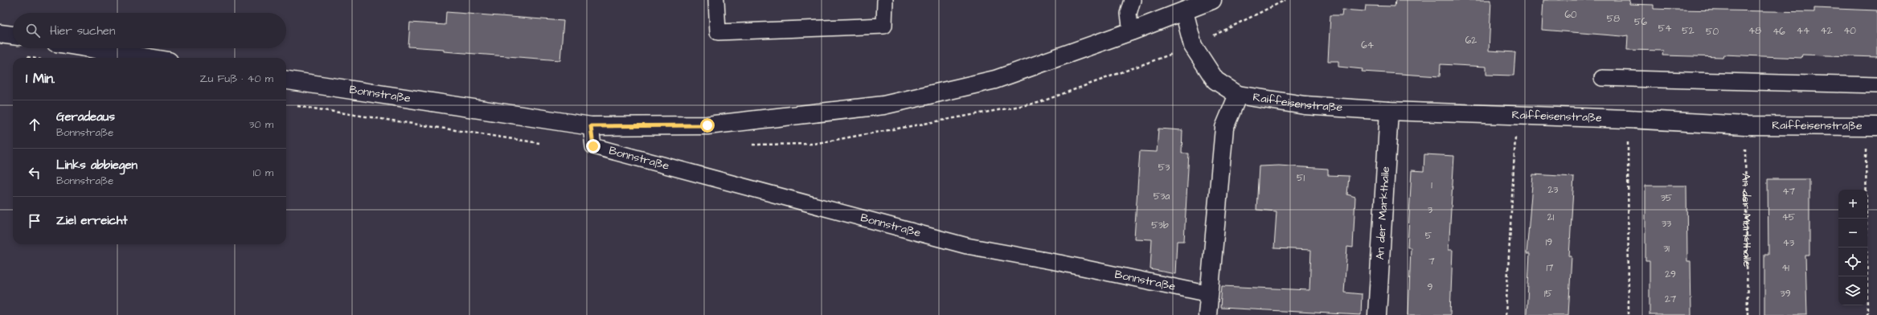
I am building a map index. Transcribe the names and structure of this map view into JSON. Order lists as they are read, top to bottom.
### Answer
{
  "streets": {
    "street": ["Bonnstraße", "Raiffeisenstraße", "An der Markthalle"]
  },
  "crossings": [
    ["Bonnstraße", "Raiffeisenstraße"],
    ["Raiffeisenstraße", "An der Markthalle"]
  ],
  "house_numbers": [
    "60",
    "58",
    "56",
    "54",
    "52",
    "48",
    "44",
    "42",
    "40",
    "50",
    "46",
    "62",
    "64",
    "53",
    "51",
    "1",
    "23",
    "47",
    "53a",
    "35",
    "3",
    "21",
    "45",
    "33",
    "53b",
    "5",
    "19",
    "43",
    "31",
    "7",
    "17",
    "41",
    "29",
    "9",
    "15",
    "39",
    "27"
  ],
  "page": {
    "search": "Hier suchen",
    "heading": ["1 Min.", "Zu Fuß · 40 m"],
    "list": [
      ["Geradeaus", "Bonnstraße", "30 m"],
      ["Links abbiegen", "Bonnstraße", "10 m"],
      "Ziel erreicht"
    ],
    "map_buttons": ["+", "−"]
  }
}
